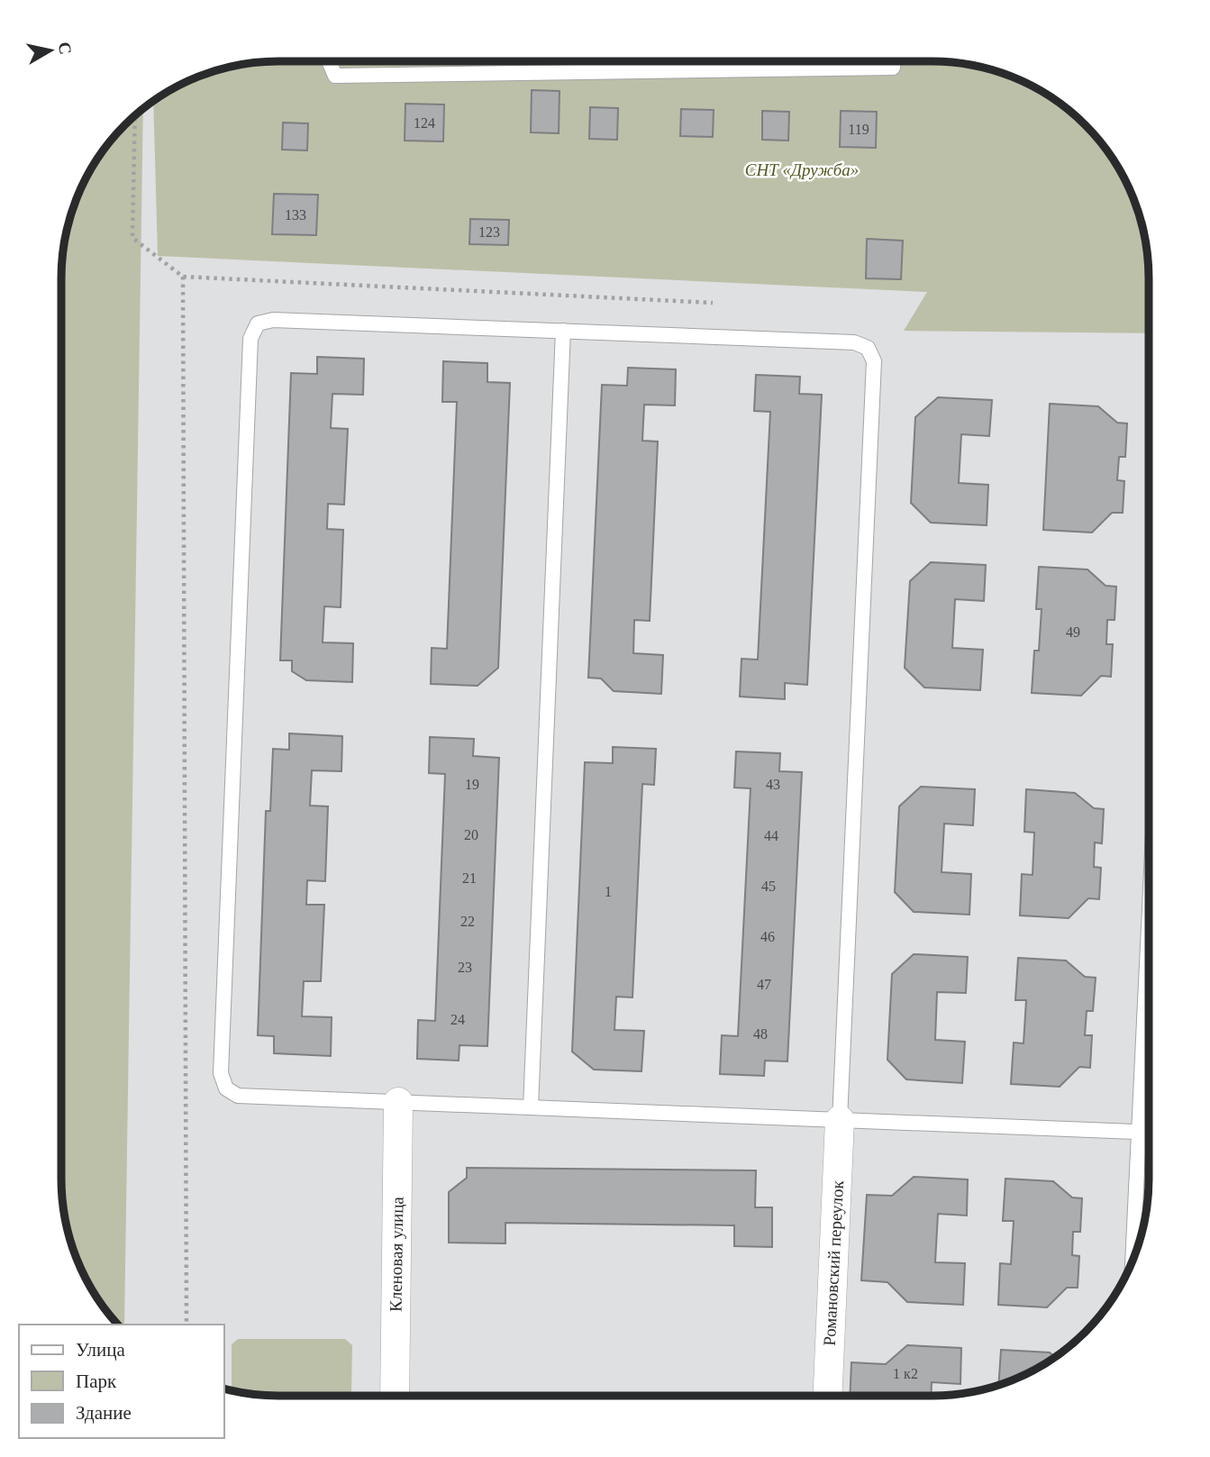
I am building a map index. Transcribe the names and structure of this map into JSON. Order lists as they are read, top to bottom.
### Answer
{
  "streets": {
    "street": ["Кленовая улица", "Романовский переулок"]
  },
  "parks": ["СНТ «Дружба»"],
  "house_numbers": [
    "124",
    "119",
    "133",
    "123",
    "49",
    "19",
    "43",
    "20",
    "44",
    "21",
    "45",
    "1",
    "22",
    "46",
    "23",
    "47",
    "24",
    "48",
    "1 к2"
  ],
  "legend": ["Улица", "Парк", "Здание"],
  "north": "right"
}
